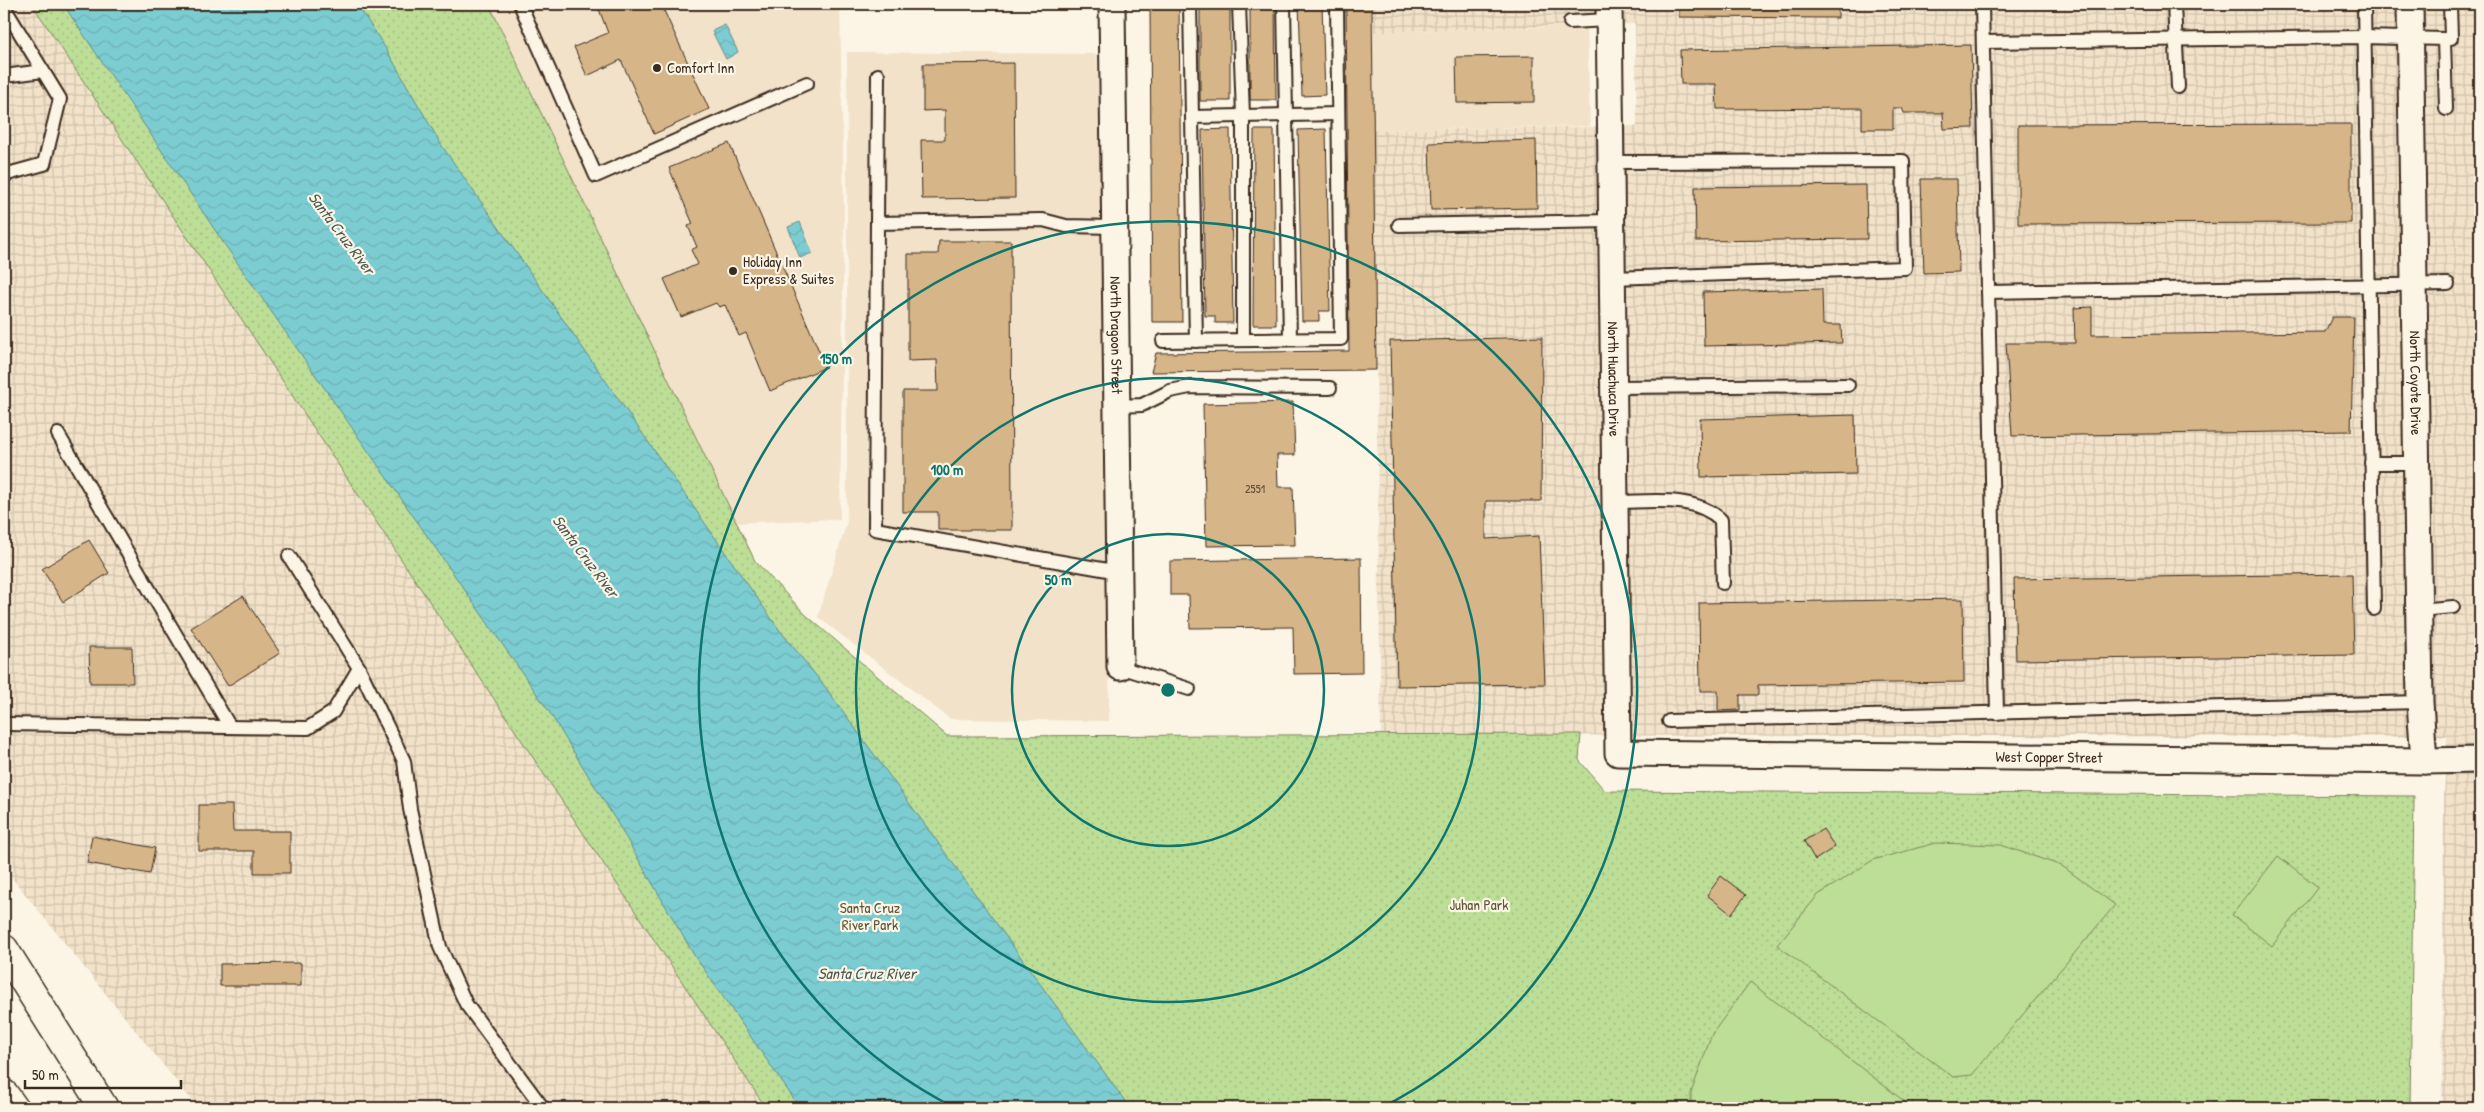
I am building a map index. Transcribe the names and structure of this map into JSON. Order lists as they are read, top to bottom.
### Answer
{
  "streets": {
    "street": [
      "North Dragoon Street",
      "North Huachuca Drive",
      "North Coyote Drive",
      "West Copper Street"
    ]
  },
  "crossings": [
    ["North Huachuca Drive", "West Copper Street"],
    ["North Coyote Drive", "West Copper Street"]
  ],
  "water": ["Santa Cruz River"],
  "parks": ["Juhan Park", "Santa Cruz River Park"],
  "places": ["Comfort Inn", "Holiday Inn Express & Suites"],
  "house_numbers": ["2551"],
  "scale_bar": "50 m",
  "rings": ["150 m", "100 m", "50 m"]
}
